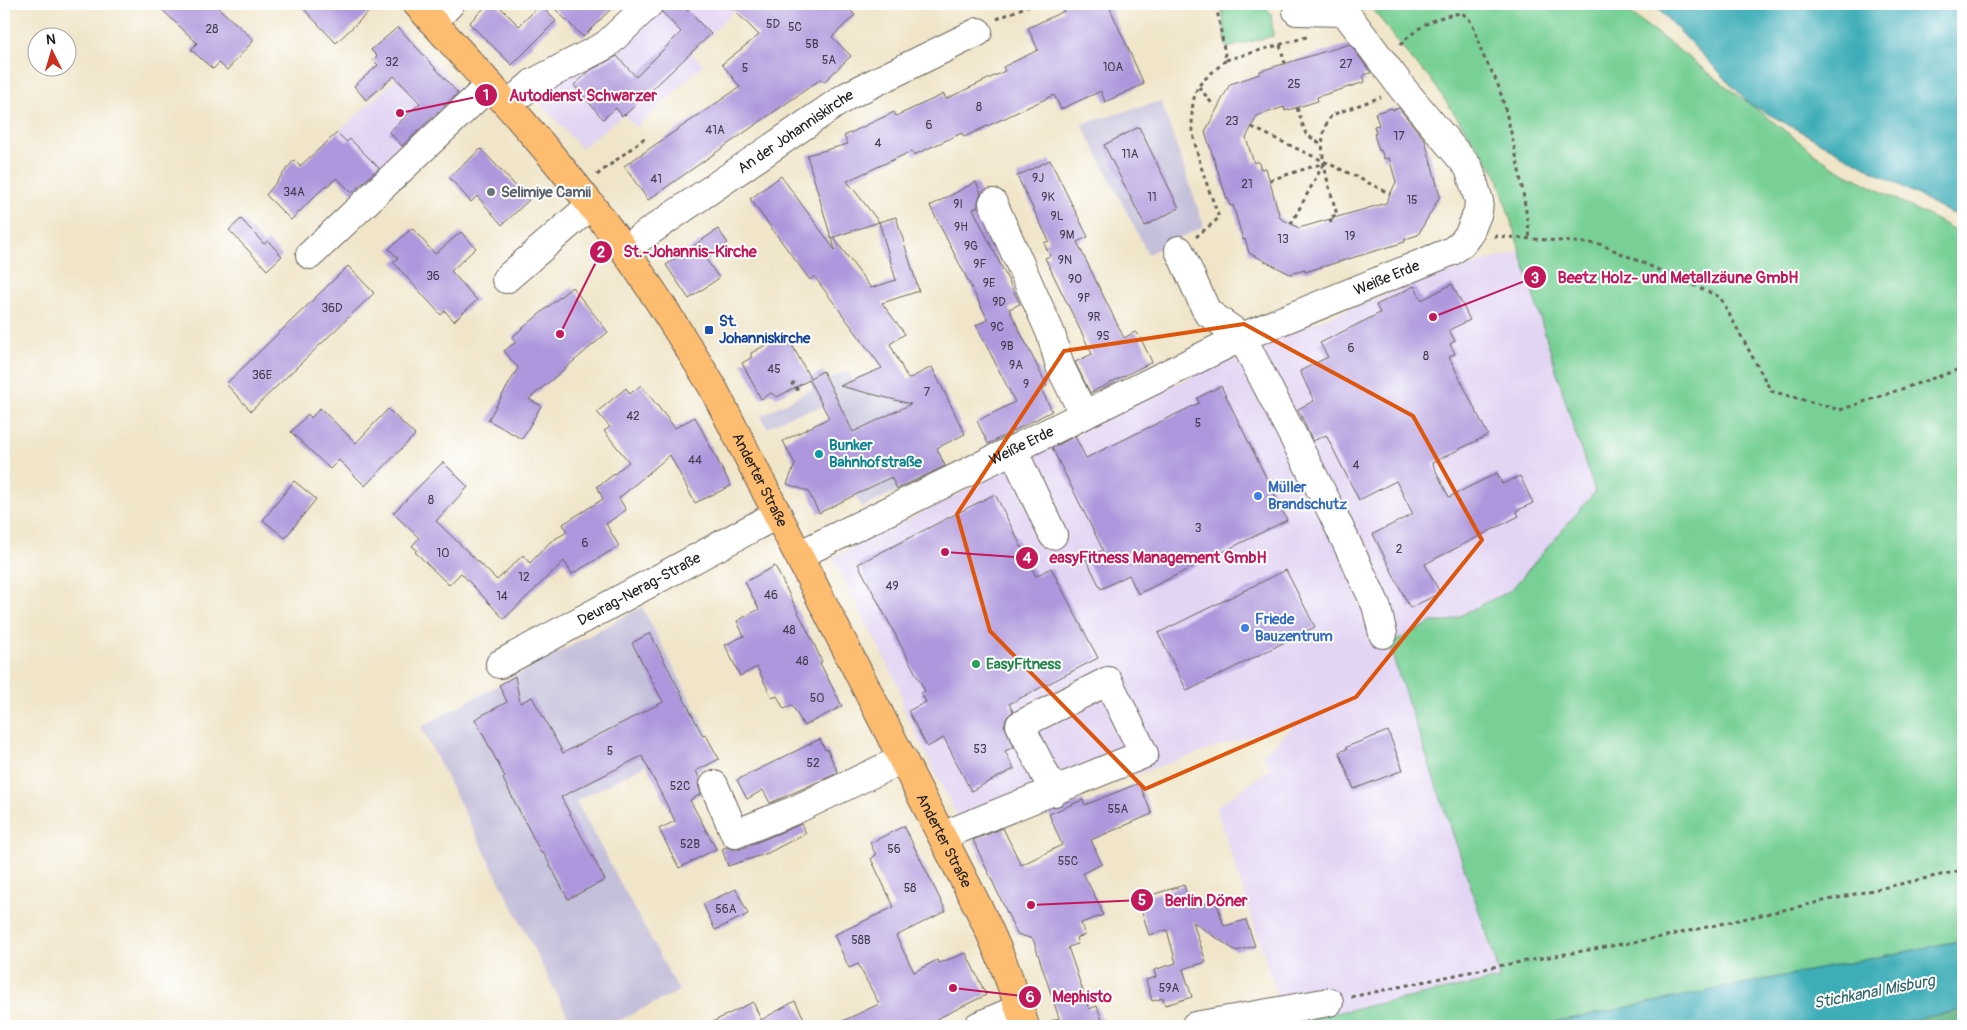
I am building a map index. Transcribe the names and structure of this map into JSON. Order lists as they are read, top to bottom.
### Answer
{
  "streets": {
    "main road": ["Anderter Straße"],
    "street": ["An der Johanniskirche", "Weiße Erde", "Deurag-Nerag-Straße"]
  },
  "crossings": [
    ["An der Johanniskirche", "Anderter Straße"],
    ["Weiße Erde", "Anderter Straße"],
    ["Anderter Straße", "Deurag-Nerag-Straße"]
  ],
  "water": ["Stichkanal Misburg"],
  "places": {
    "other": [
      "Autodienst Schwarzer",
      "Selimiye Camii",
      "Beetz Holz- und Metallzäune GmbH",
      "St.-Johannis-Kirche",
      "Bunker Bahnhofstraße",
      "Müller Brandschutz",
      "easyFitness Management GmbH",
      "Friede Bauzentrum",
      "EasyFitness",
      "Berlin Döner",
      "Mephisto"
    ],
    "transit": ["St. Johanniskirche"]
  },
  "house_numbers": [
    "5D",
    "5C",
    "28",
    "5B",
    "5A",
    "32",
    "27",
    "10A",
    "5",
    "25",
    "8",
    "23",
    "6",
    "41A",
    "17",
    "4",
    "11A",
    "9J",
    "41",
    "21",
    "34A",
    "9K",
    "11",
    "15",
    "9I",
    "9L",
    "9H",
    "9M",
    "19",
    "13",
    "9G",
    "9N",
    "9F",
    "36",
    "9O",
    "9E",
    "9P",
    "9D",
    "36D",
    "9R",
    "9C",
    "9S",
    "9B",
    "6",
    "8",
    "9A",
    "45",
    "36E",
    "9",
    "7",
    "42",
    "5",
    "44",
    "4",
    "8",
    "3",
    "6",
    "2",
    "10",
    "12",
    "49",
    "46",
    "14",
    "48",
    "48",
    "50",
    "53",
    "5",
    "52",
    "52C",
    "55A",
    "52B",
    "56",
    "55C",
    "58",
    "56A",
    "58B",
    "59A"
  ],
  "north": "top"
}
